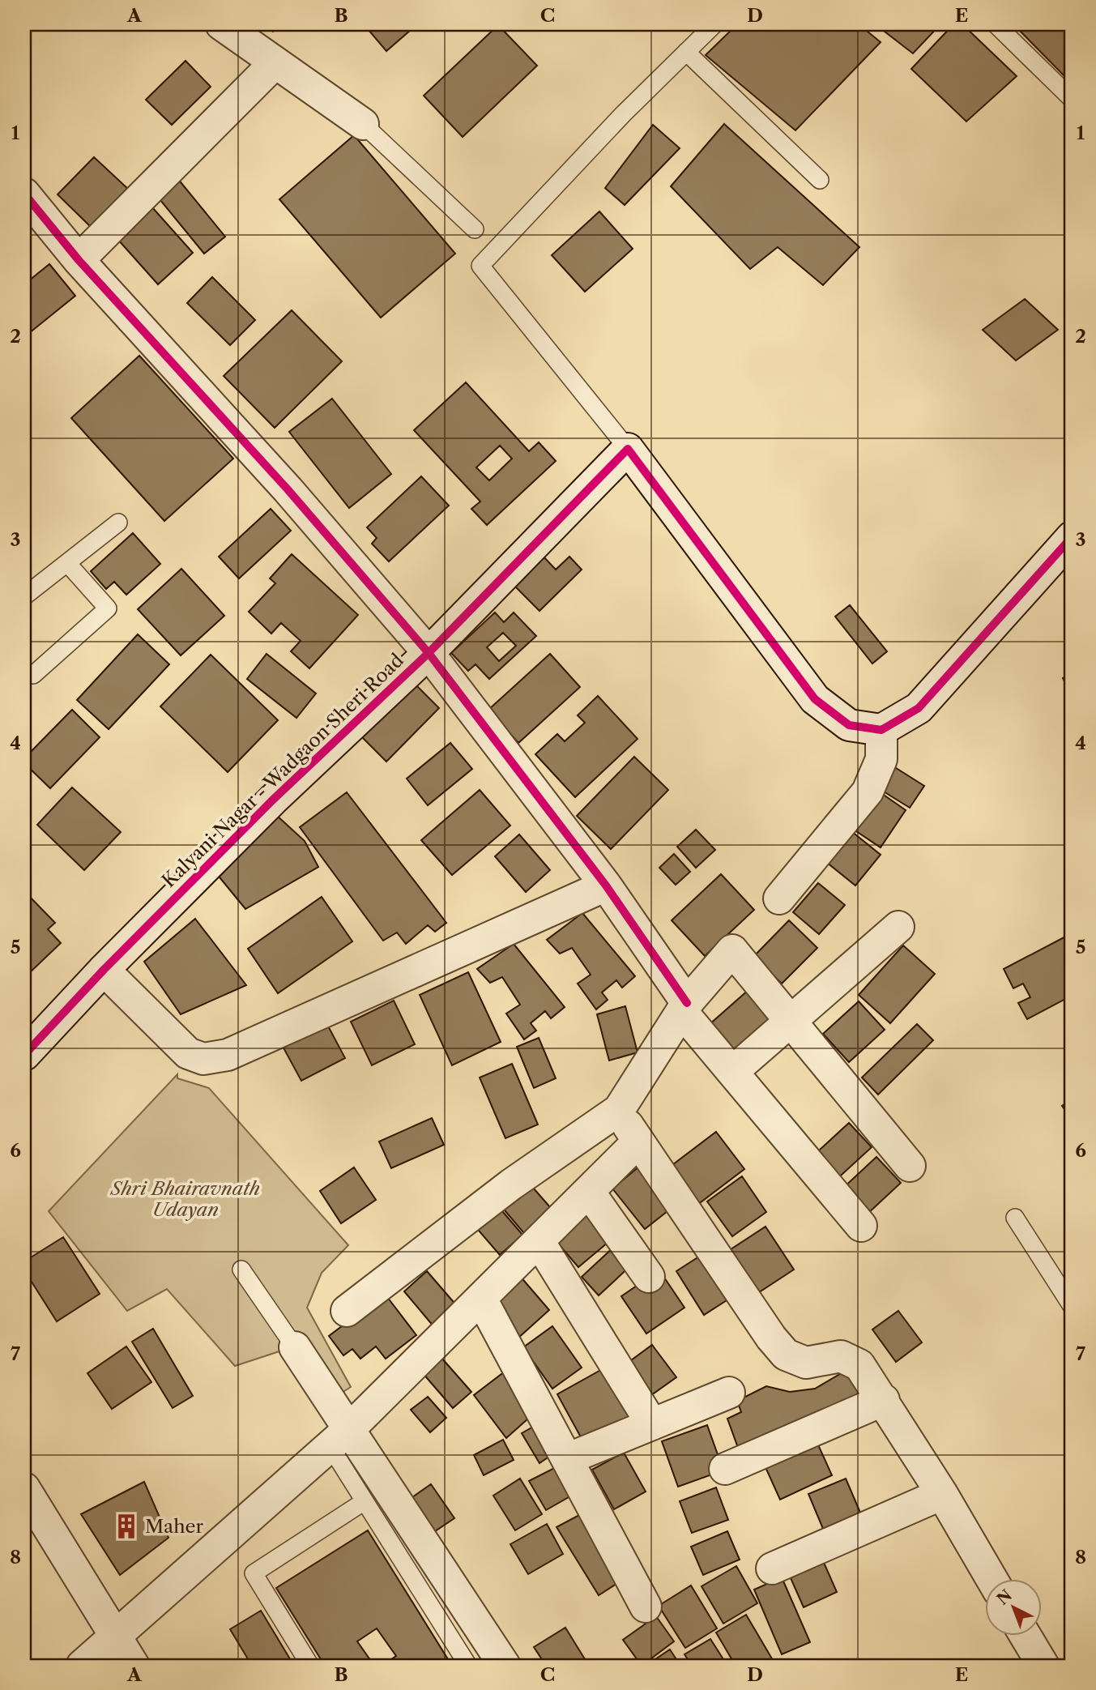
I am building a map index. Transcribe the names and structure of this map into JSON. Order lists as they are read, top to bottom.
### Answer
{
  "streets": {
    "street": ["Kalyani Nagar - Wadgaon Sheri Road"]
  },
  "parks": ["Shri Bhairavnath Udayan"],
  "places": {
    "building": ["Maher"]
  },
  "north": "top left",
  "grid": {
    "columns": [
      "A",
      "B",
      "C",
      "D",
      "E"
    ],
    "rows": [
      "1",
      "2",
      "3",
      "4",
      "5",
      "6",
      "7",
      "8"
    ]
  }
}
